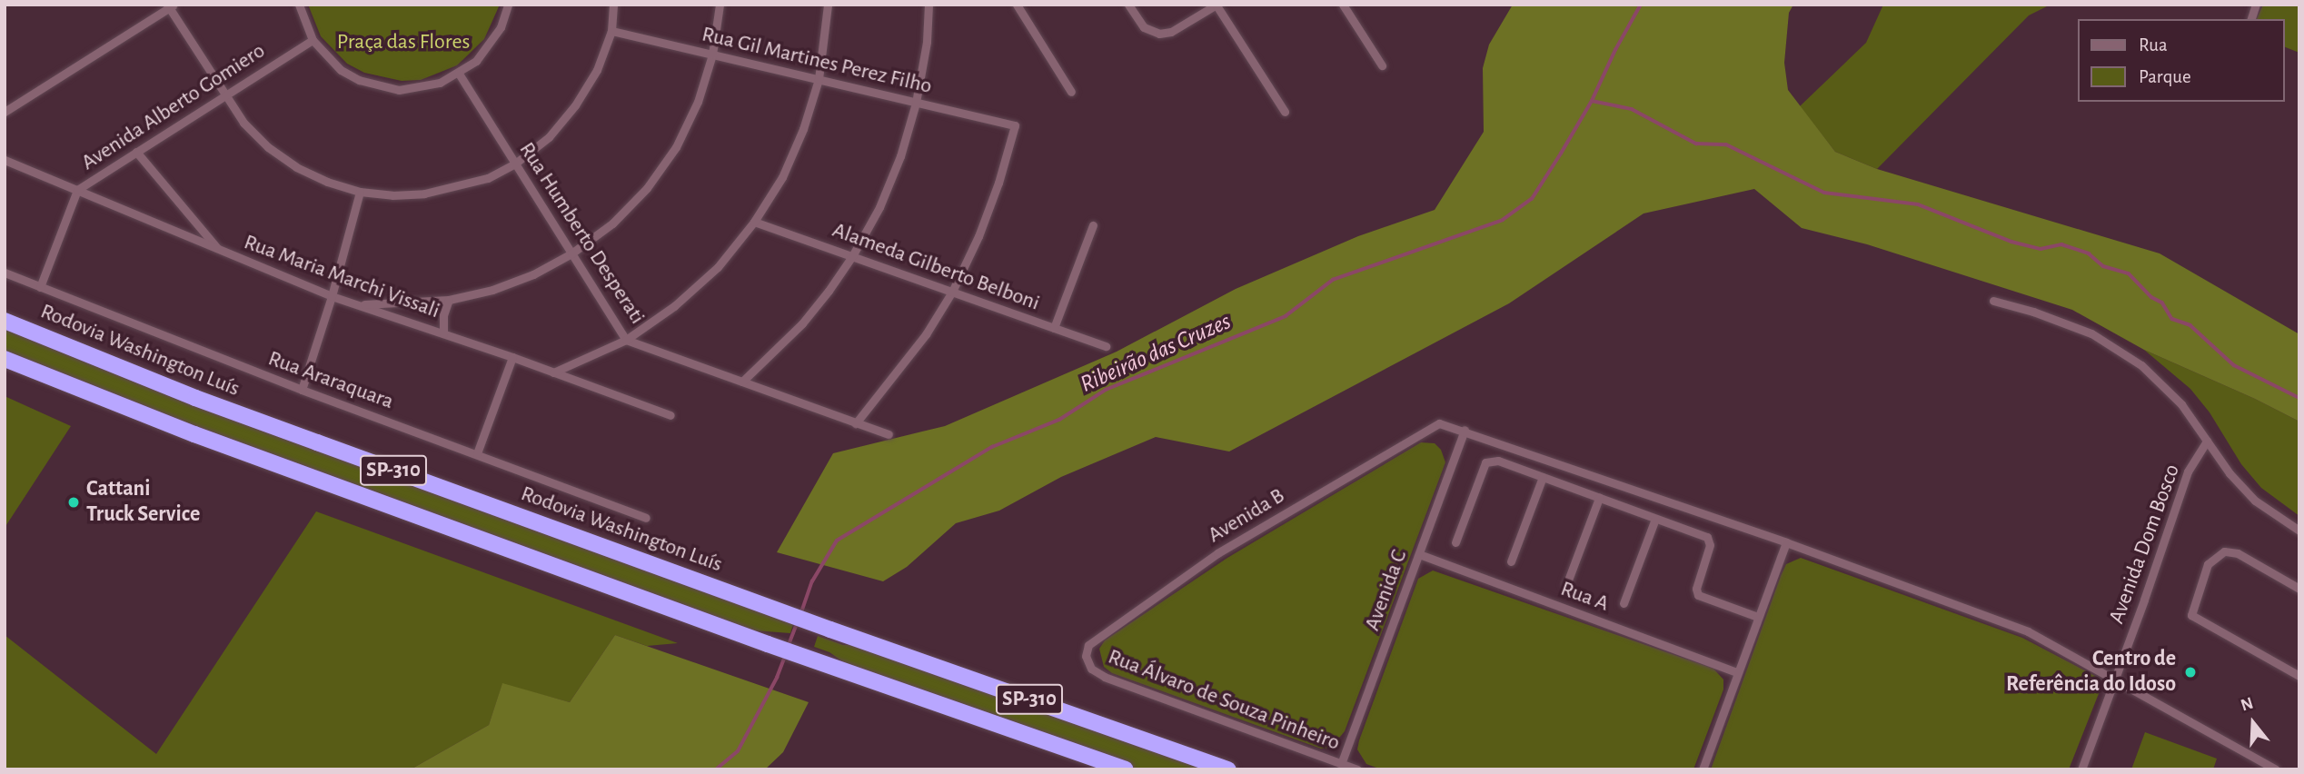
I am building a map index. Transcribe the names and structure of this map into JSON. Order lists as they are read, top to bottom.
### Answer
{
  "streets": {
    "highway": ["Rodovia Washington Luís", "SP-310"],
    "street": [
      "Rua Gil Martines Perez Filho",
      "Avenida Alberto Gomiero",
      "Rua Humberto Desperati",
      "Alameda Gilberto Belboni",
      "Rua Maria Marchi Vissali",
      "Rua Araraquara",
      "Avenida B",
      "Avenida Dom Bosco",
      "Avenida C",
      "Rua A",
      "Rua Álvaro de Souza Pinheiro"
    ]
  },
  "crossings": [
    ["Rua Gil Martines Perez Filho", "Alameda Gilberto Belboni"],
    ["Avenida Alberto Gomiero", "Rua Maria Marchi Vissali"],
    ["Avenida Alberto Gomiero", "Rua Araraquara"],
    ["Avenida B", "Avenida C"],
    ["Avenida B", "Rua Álvaro de Souza Pinheiro"],
    ["Avenida C", "Rua A"],
    ["Avenida C", "Rua Álvaro de Souza Pinheiro"]
  ],
  "water": ["Ribeirão das Cruzes"],
  "parks": ["Praça das Flores"],
  "places": ["Cattani Truck Service", "Centro de Referência do Idoso"],
  "legend": ["Rua", "Parque"],
  "north": "top"
}
